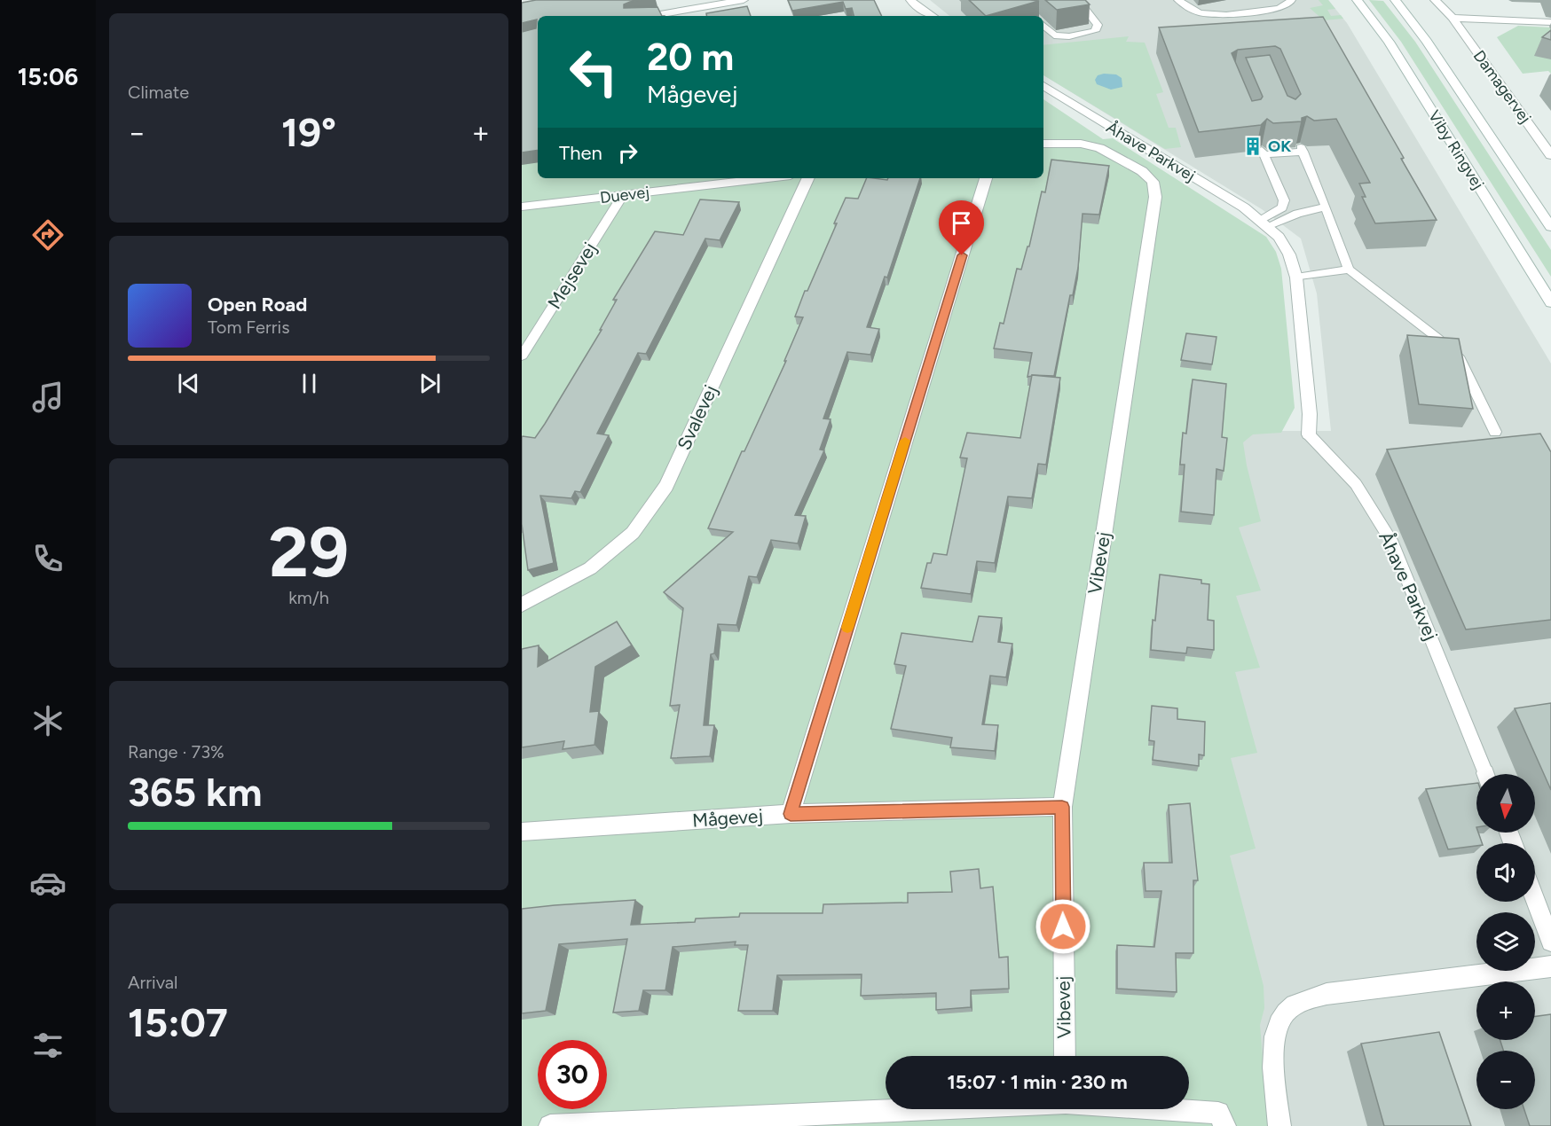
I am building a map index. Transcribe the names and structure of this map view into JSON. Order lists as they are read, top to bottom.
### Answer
{
  "streets": {
    "street": [
      "Damagervej",
      "Viby Ringvej",
      "Åhave Parkvej",
      "Duevej",
      "Svalevej",
      "Vibevej",
      "Mågevej"
    ],
    "lane": ["Mejsevej"]
  },
  "crossings": [
    ["Duevej", "Mejsevej"],
    ["Vibevej", "Mågevej"]
  ],
  "places": {
    "building": ["OK"]
  },
  "north": "bottom",
  "page": {
    "tabs": "15:06",
    "tile": [
      "Climate",
      ["29", "km/h"],
      ["Range · 73%", "365 km"],
      ["Arrival", "15:07"]
    ],
    "turn": ["20 m", "Mågevej"],
    "heat": ["−", "19°", "+"],
    "then": "Then",
    "song": ["Open Road", "Tom Ferris"],
    "map_buttons": ["+", "−"],
    "limit": "30",
    "trip": "15:07 · 1 min · 230 m"
  }
}
